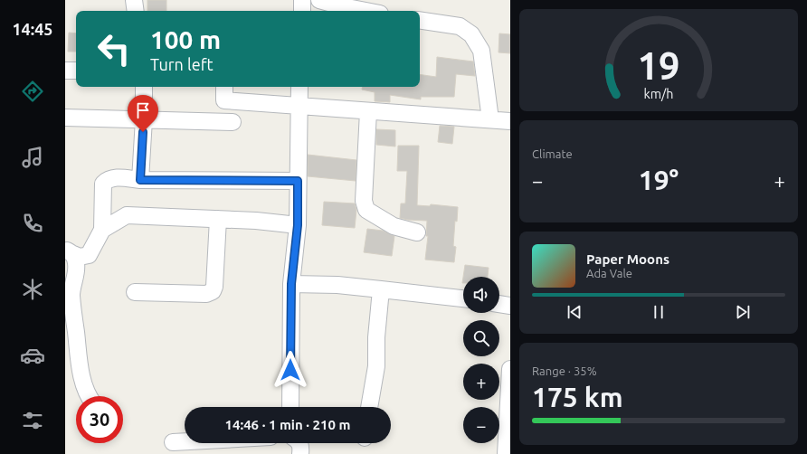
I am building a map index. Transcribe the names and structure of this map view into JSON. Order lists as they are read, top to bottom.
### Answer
{
  "page": {
    "tabs": "14:45",
    "turn": ["100 m", "Turn left"],
    "tile": [
      "Climate",
      ["Range · 35%", "175 km"]
    ],
    "heat": ["−", "19°", "+"],
    "song": ["Paper Moons", "Ada Vale"],
    "map_buttons": ["+", "−"],
    "limit": "30",
    "trip": "14:46 · 1 min · 210 m",
    "gauge": ["19", "km/h"]
  }
}
